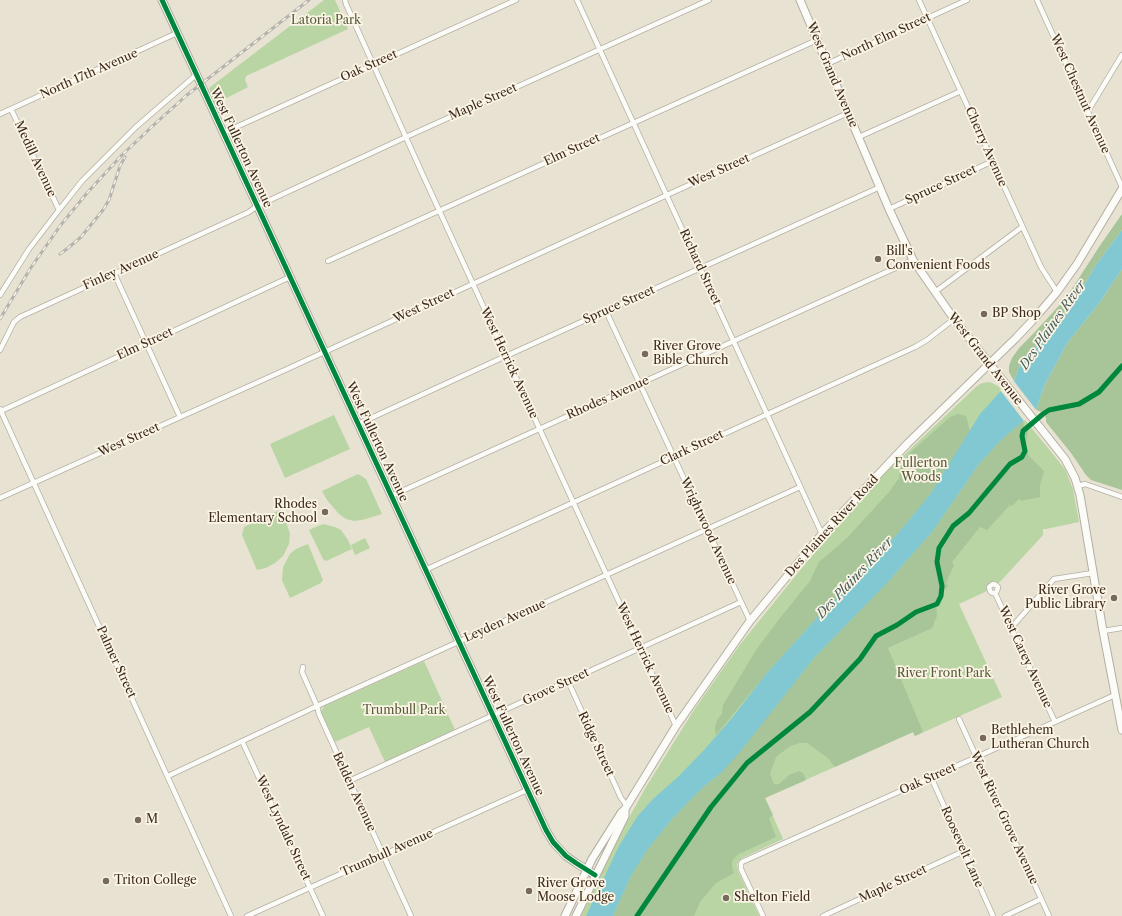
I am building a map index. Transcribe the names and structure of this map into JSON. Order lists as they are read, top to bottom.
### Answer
{
  "streets": {
    "main road": ["West Grand Avenue", "West Fullerton Avenue", "Des Plaines River Road"],
    "street": [
      "North Elm Street",
      "Oak Street",
      "North 17th Avenue",
      "West Chestnut Avenue",
      "Maple Street",
      "Cherry Avenue",
      "Elm Street",
      "Medill Avenue",
      "West Street",
      "Spruce Street",
      "Richard Street",
      "Finley Avenue",
      "West Herrick Avenue",
      "Rhodes Avenue",
      "Clark Street",
      "Wrightwood Avenue",
      "Leyden Avenue",
      "West Carey Avenue",
      "Palmer Street",
      "Grove Street",
      "Ridge Street",
      "Belden Avenue",
      "West River Grove Avenue",
      "West Lyndale Street",
      "Roosevelt Lane",
      "Trumbull Avenue"
    ]
  },
  "crossings": [
    ["North Elm Street", "West Grand Avenue"],
    ["North Elm Street", "Cherry Avenue"],
    ["Oak Street", "West Grand Avenue"],
    ["Oak Street", "West Fullerton Avenue"],
    ["Oak Street", "West Herrick Avenue"],
    ["Oak Street", "West Carey Avenue"],
    ["Oak Street", "West River Grove Avenue"],
    ["Oak Street", "Roosevelt Lane"],
    ["North 17th Avenue", "West Fullerton Avenue"],
    ["North 17th Avenue", "Medill Avenue"],
    ["West Grand Avenue", "Elm Street"],
    ["West Grand Avenue", "West Street"],
    ["West Grand Avenue", "Spruce Street"],
    ["West Grand Avenue", "Rhodes Avenue"],
    ["West Grand Avenue", "Clark Street"],
    ["West Grand Avenue", "Des Plaines River Road"],
    ["West Chestnut Avenue", "Des Plaines River Road"],
    ["Maple Street", "West Fullerton Avenue"],
    ["Maple Street", "Richard Street"],
    ["Maple Street", "Finley Avenue"],
    ["Maple Street", "West Herrick Avenue"],
    ["Maple Street", "Roosevelt Lane"],
    ["Cherry Avenue", "Spruce Street"],
    ["Cherry Avenue", "Des Plaines River Road"],
    ["West Fullerton Avenue", "Elm Street"],
    ["West Fullerton Avenue", "West Street"],
    ["West Fullerton Avenue", "Spruce Street"],
    ["West Fullerton Avenue", "Finley Avenue"],
    ["West Fullerton Avenue", "Rhodes Avenue"],
    ["West Fullerton Avenue", "Clark Street"],
    ["West Fullerton Avenue", "Des Plaines River Road"],
    ["West Fullerton Avenue", "Leyden Avenue"],
    ["West Fullerton Avenue", "Grove Street"],
    ["West Fullerton Avenue", "Trumbull Avenue"],
    ["Elm Street", "Richard Street"],
    ["Elm Street", "West Herrick Avenue"],
    ["Elm Street", "Palmer Street"],
    ["West Street", "Richard Street"],
    ["West Street", "West Herrick Avenue"],
    ["West Street", "Palmer Street"],
    ["Spruce Street", "Richard Street"],
    ["Spruce Street", "West Herrick Avenue"],
    ["Spruce Street", "Wrightwood Avenue"],
    ["Richard Street", "Rhodes Avenue"],
    ["Richard Street", "Clark Street"],
    ["Richard Street", "Des Plaines River Road"],
    ["Richard Street", "Leyden Avenue"],
    ["West Herrick Avenue", "Rhodes Avenue"],
    ["West Herrick Avenue", "Clark Street"],
    ["West Herrick Avenue", "Des Plaines River Road"],
    ["West Herrick Avenue", "Leyden Avenue"],
    ["West Herrick Avenue", "Grove Street"],
    ["Rhodes Avenue", "Wrightwood Avenue"],
    ["Clark Street", "Wrightwood Avenue"],
    ["Des Plaines River Road", "Wrightwood Avenue"],
    ["Des Plaines River Road", "Ridge Street"],
    ["Wrightwood Avenue", "Leyden Avenue"],
    ["Wrightwood Avenue", "Grove Street"],
    ["Leyden Avenue", "Palmer Street"],
    ["Leyden Avenue", "Belden Avenue"],
    ["Leyden Avenue", "West Lyndale Street"],
    ["Grove Street", "Ridge Street"],
    ["Grove Street", "Belden Avenue"],
    ["Belden Avenue", "Trumbull Avenue"],
    ["West Lyndale Street", "Trumbull Avenue"]
  ],
  "water": ["Des Plaines River"],
  "parks": [
    "Latoria Park",
    "Fullerton Woods",
    "River Front Park",
    "Trumbull Park"
  ],
  "places": [
    "Bill's Convenient Foods",
    "BP Shop",
    "River Grove Bible Church",
    "Rhodes Elementary School",
    "River Grove Public Library",
    "Bethlehem Lutheran Church",
    "M",
    "Triton College",
    "River Grove Moose Lodge",
    "Shelton Field"
  ]
}
